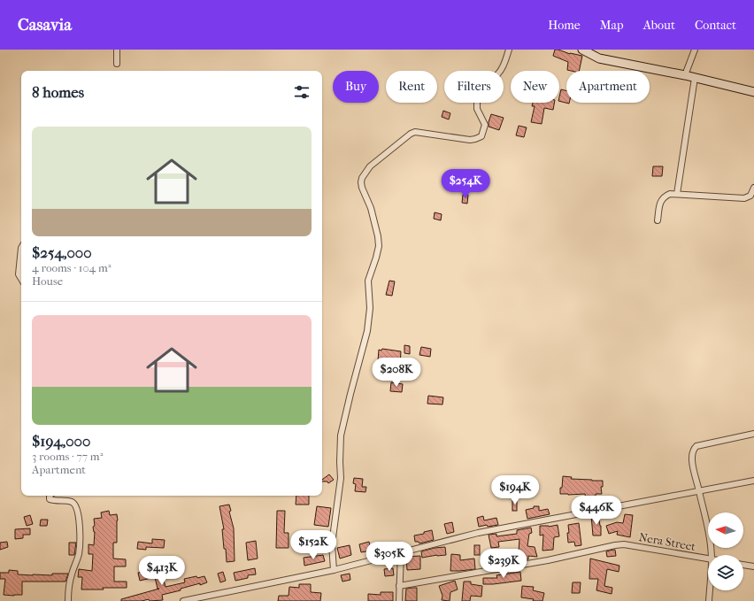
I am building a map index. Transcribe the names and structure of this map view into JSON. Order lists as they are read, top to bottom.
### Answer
{
  "streets": {
    "street": ["Nera Street"]
  },
  "north": "left",
  "page": {
    "header": "Casavia",
    "nav": [
      "Home",
      "Map",
      "About",
      "Contact"
    ],
    "chip": [
      "Buy",
      "Rent",
      "Filters",
      "New",
      "Apartment"
    ],
    "heading": "8 homes",
    "list": [
      {
        "name": "$254,000",
        "note": "4 rooms · 104 m² · House"
      },
      {
        "name": "$194,000",
        "note": "3 rooms · 77 m² · Apartment"
      }
    ],
    "price": [
      "$254K",
      "$208K",
      "$194K",
      "$446K",
      "$152K",
      "$305K",
      "$239K",
      "$413K"
    ]
  }
}
